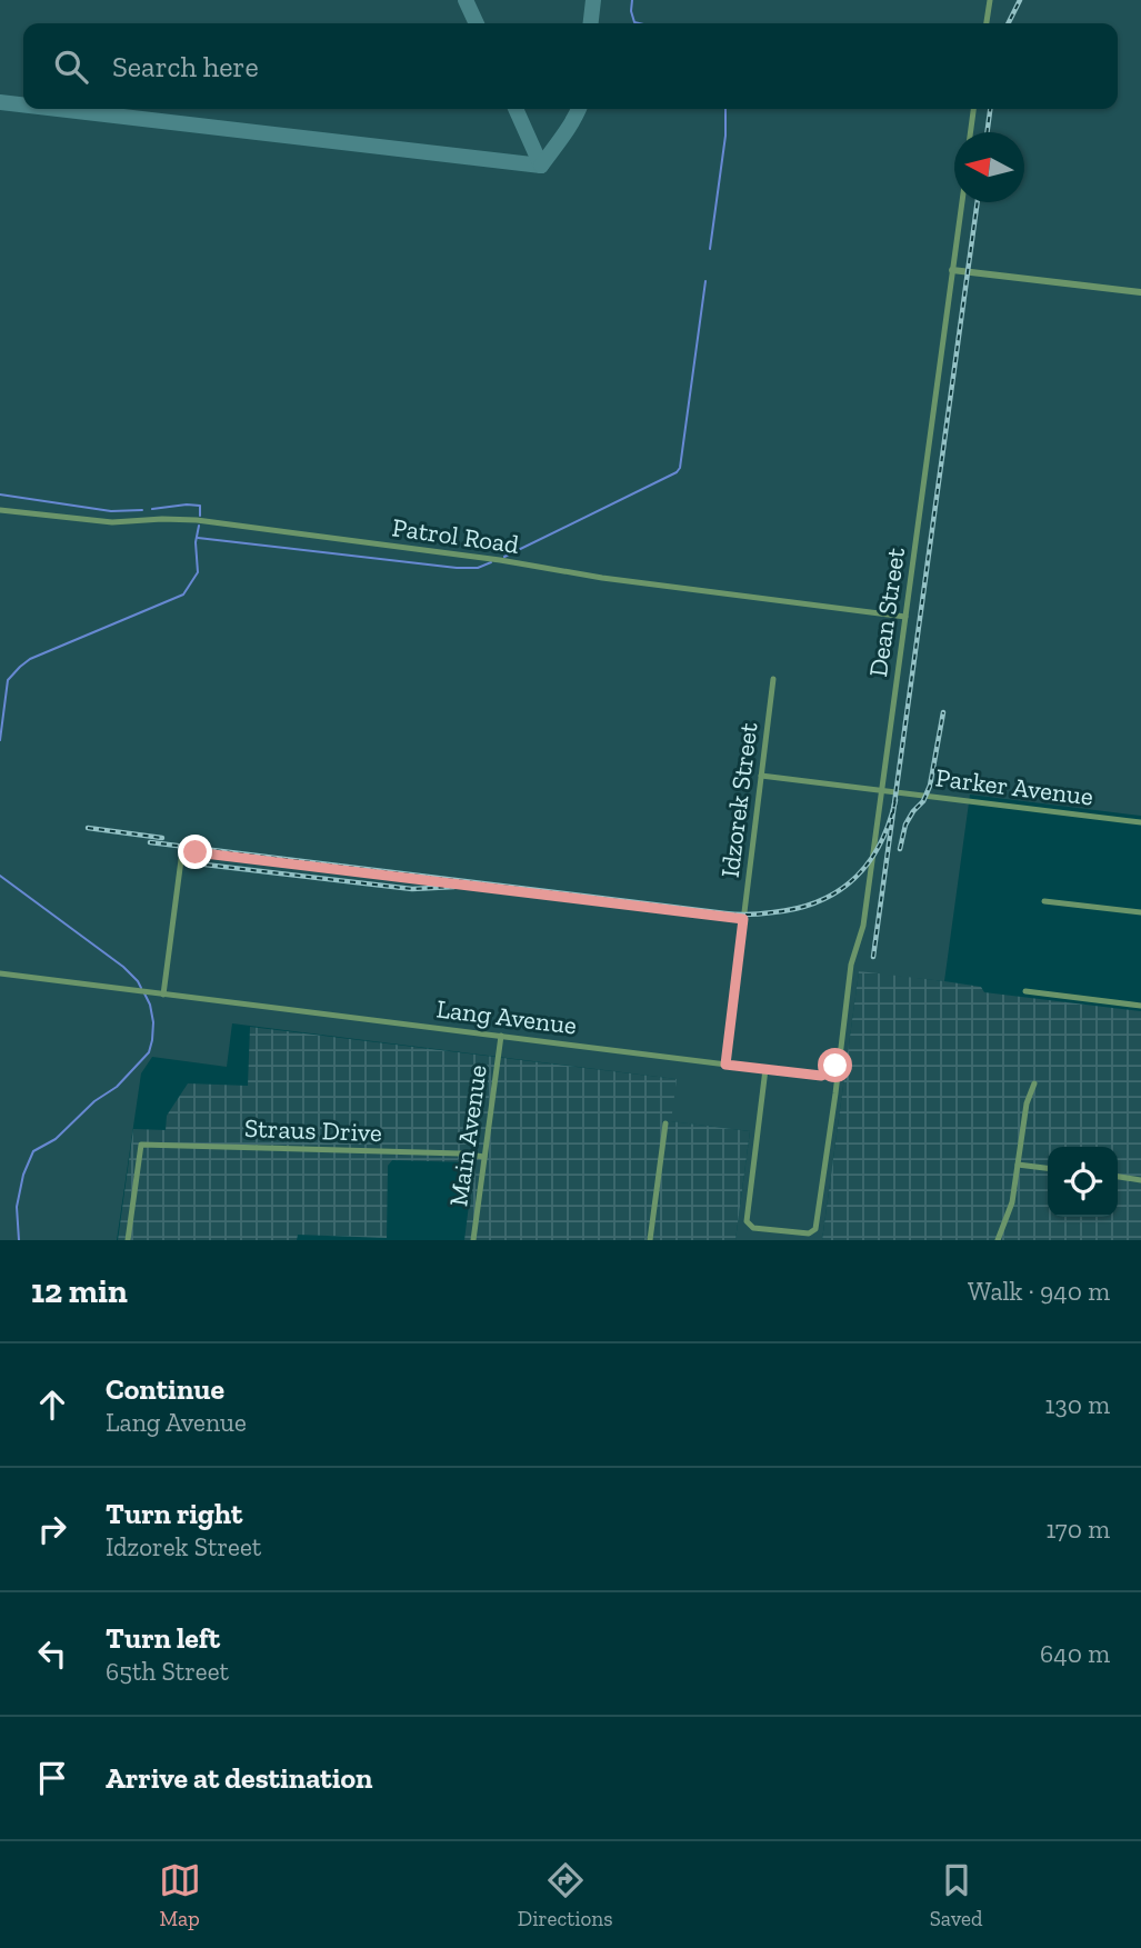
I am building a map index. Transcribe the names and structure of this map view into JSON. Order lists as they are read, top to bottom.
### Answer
{
  "streets": {
    "street": [
      "Patrol Road",
      "Dean Street",
      "Parker Avenue",
      "Idzorek Street",
      "Lang Avenue",
      "Straus Drive",
      "Main Avenue"
    ]
  },
  "crossings": [
    ["Patrol Road", "Dean Street"],
    ["Dean Street", "Parker Avenue"],
    ["Dean Street", "Lang Avenue"],
    ["Parker Avenue", "Idzorek Street"],
    ["Idzorek Street", "Lang Avenue"],
    ["Lang Avenue", "Main Avenue"],
    ["Straus Drive", "Main Avenue"]
  ],
  "north": "left",
  "page": {
    "search": "Search here",
    "heading": ["12 min", "Walk · 940 m"],
    "list": [
      ["Continue", "Lang Avenue", "130 m"],
      ["Turn right", "Idzorek Street", "170 m"],
      ["Turn left", "65th Street", "640 m"],
      "Arrive at destination"
    ],
    "nav": ["Map", "Directions", "Saved"]
  }
}
